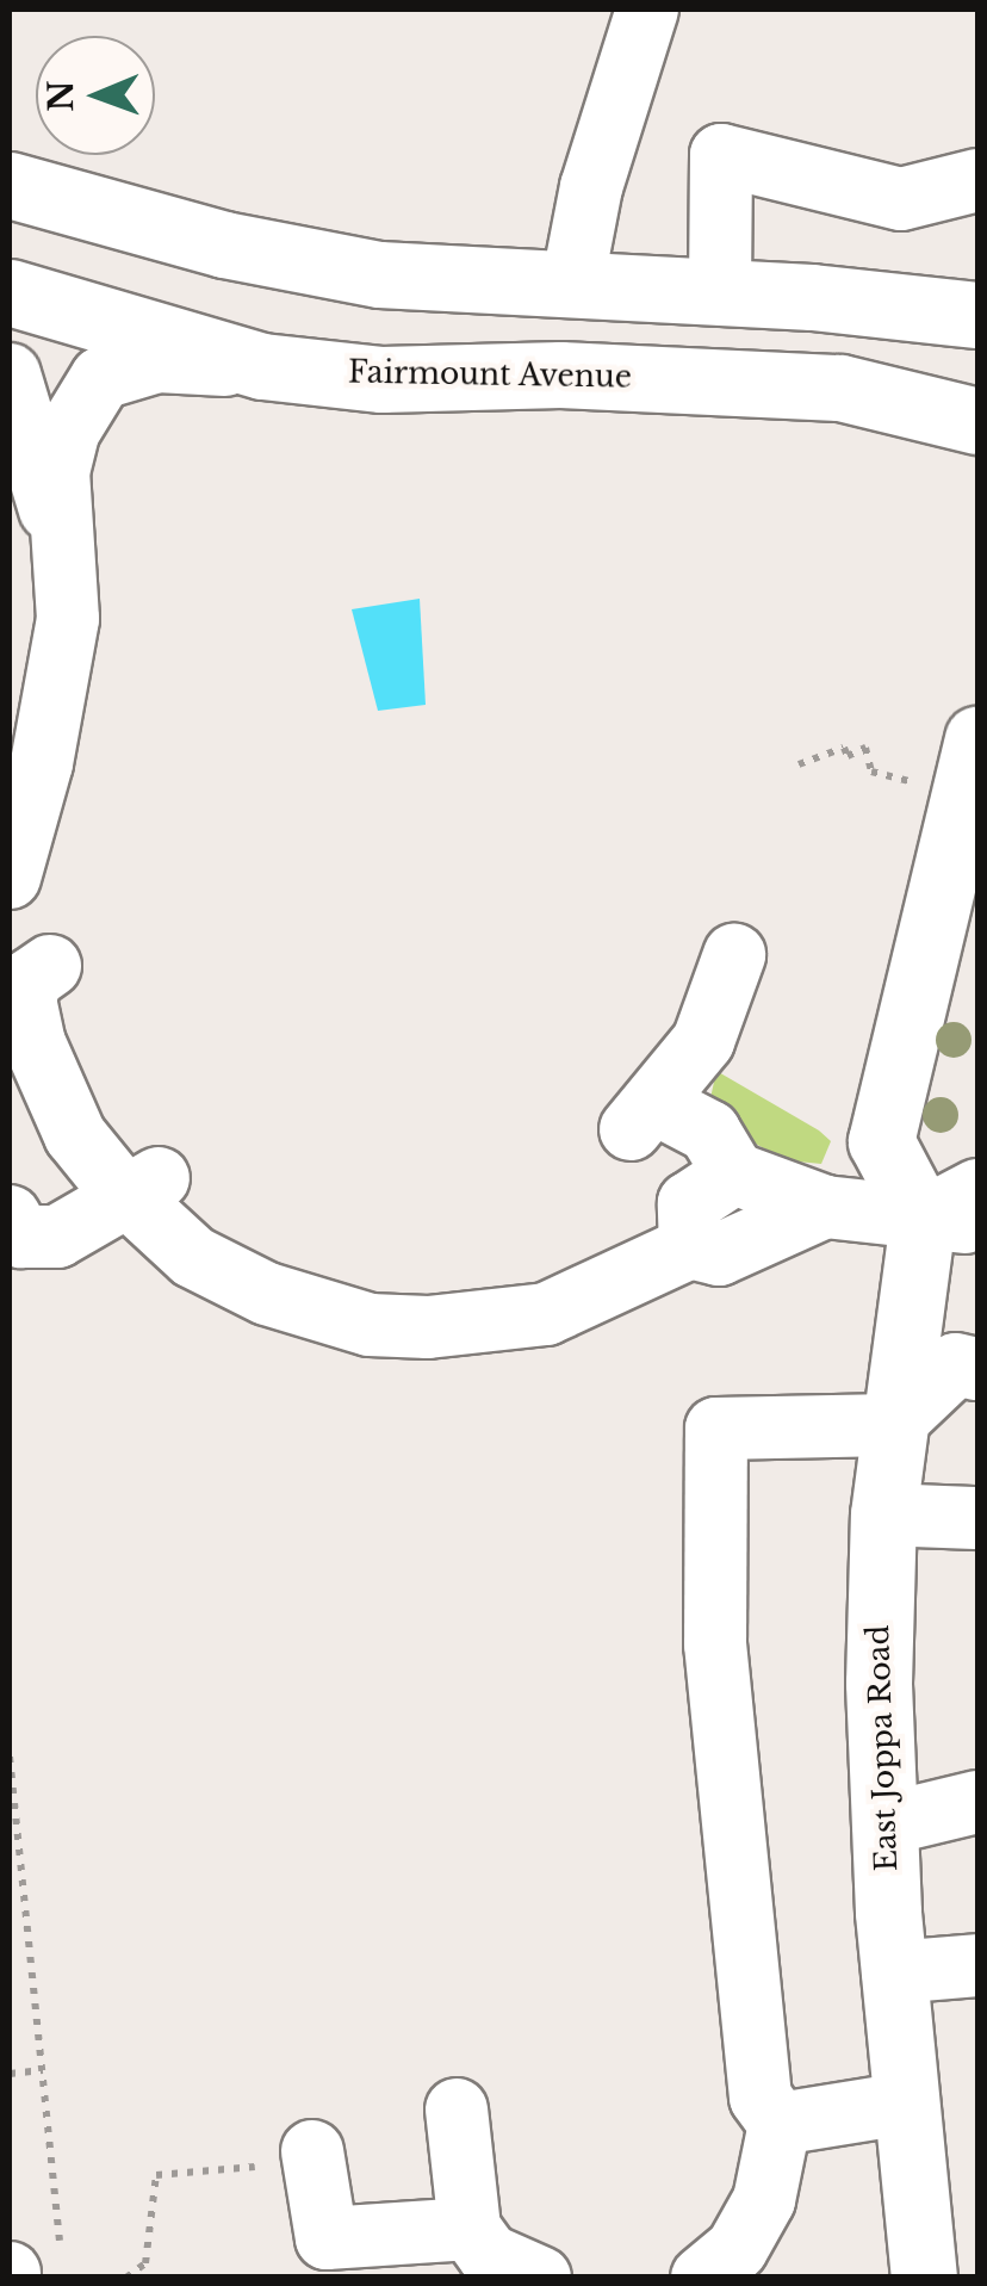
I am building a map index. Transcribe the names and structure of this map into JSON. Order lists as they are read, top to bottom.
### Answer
{
  "streets": {
    "main road": ["Fairmount Avenue", "East Joppa Road"]
  },
  "north": "left"
}
